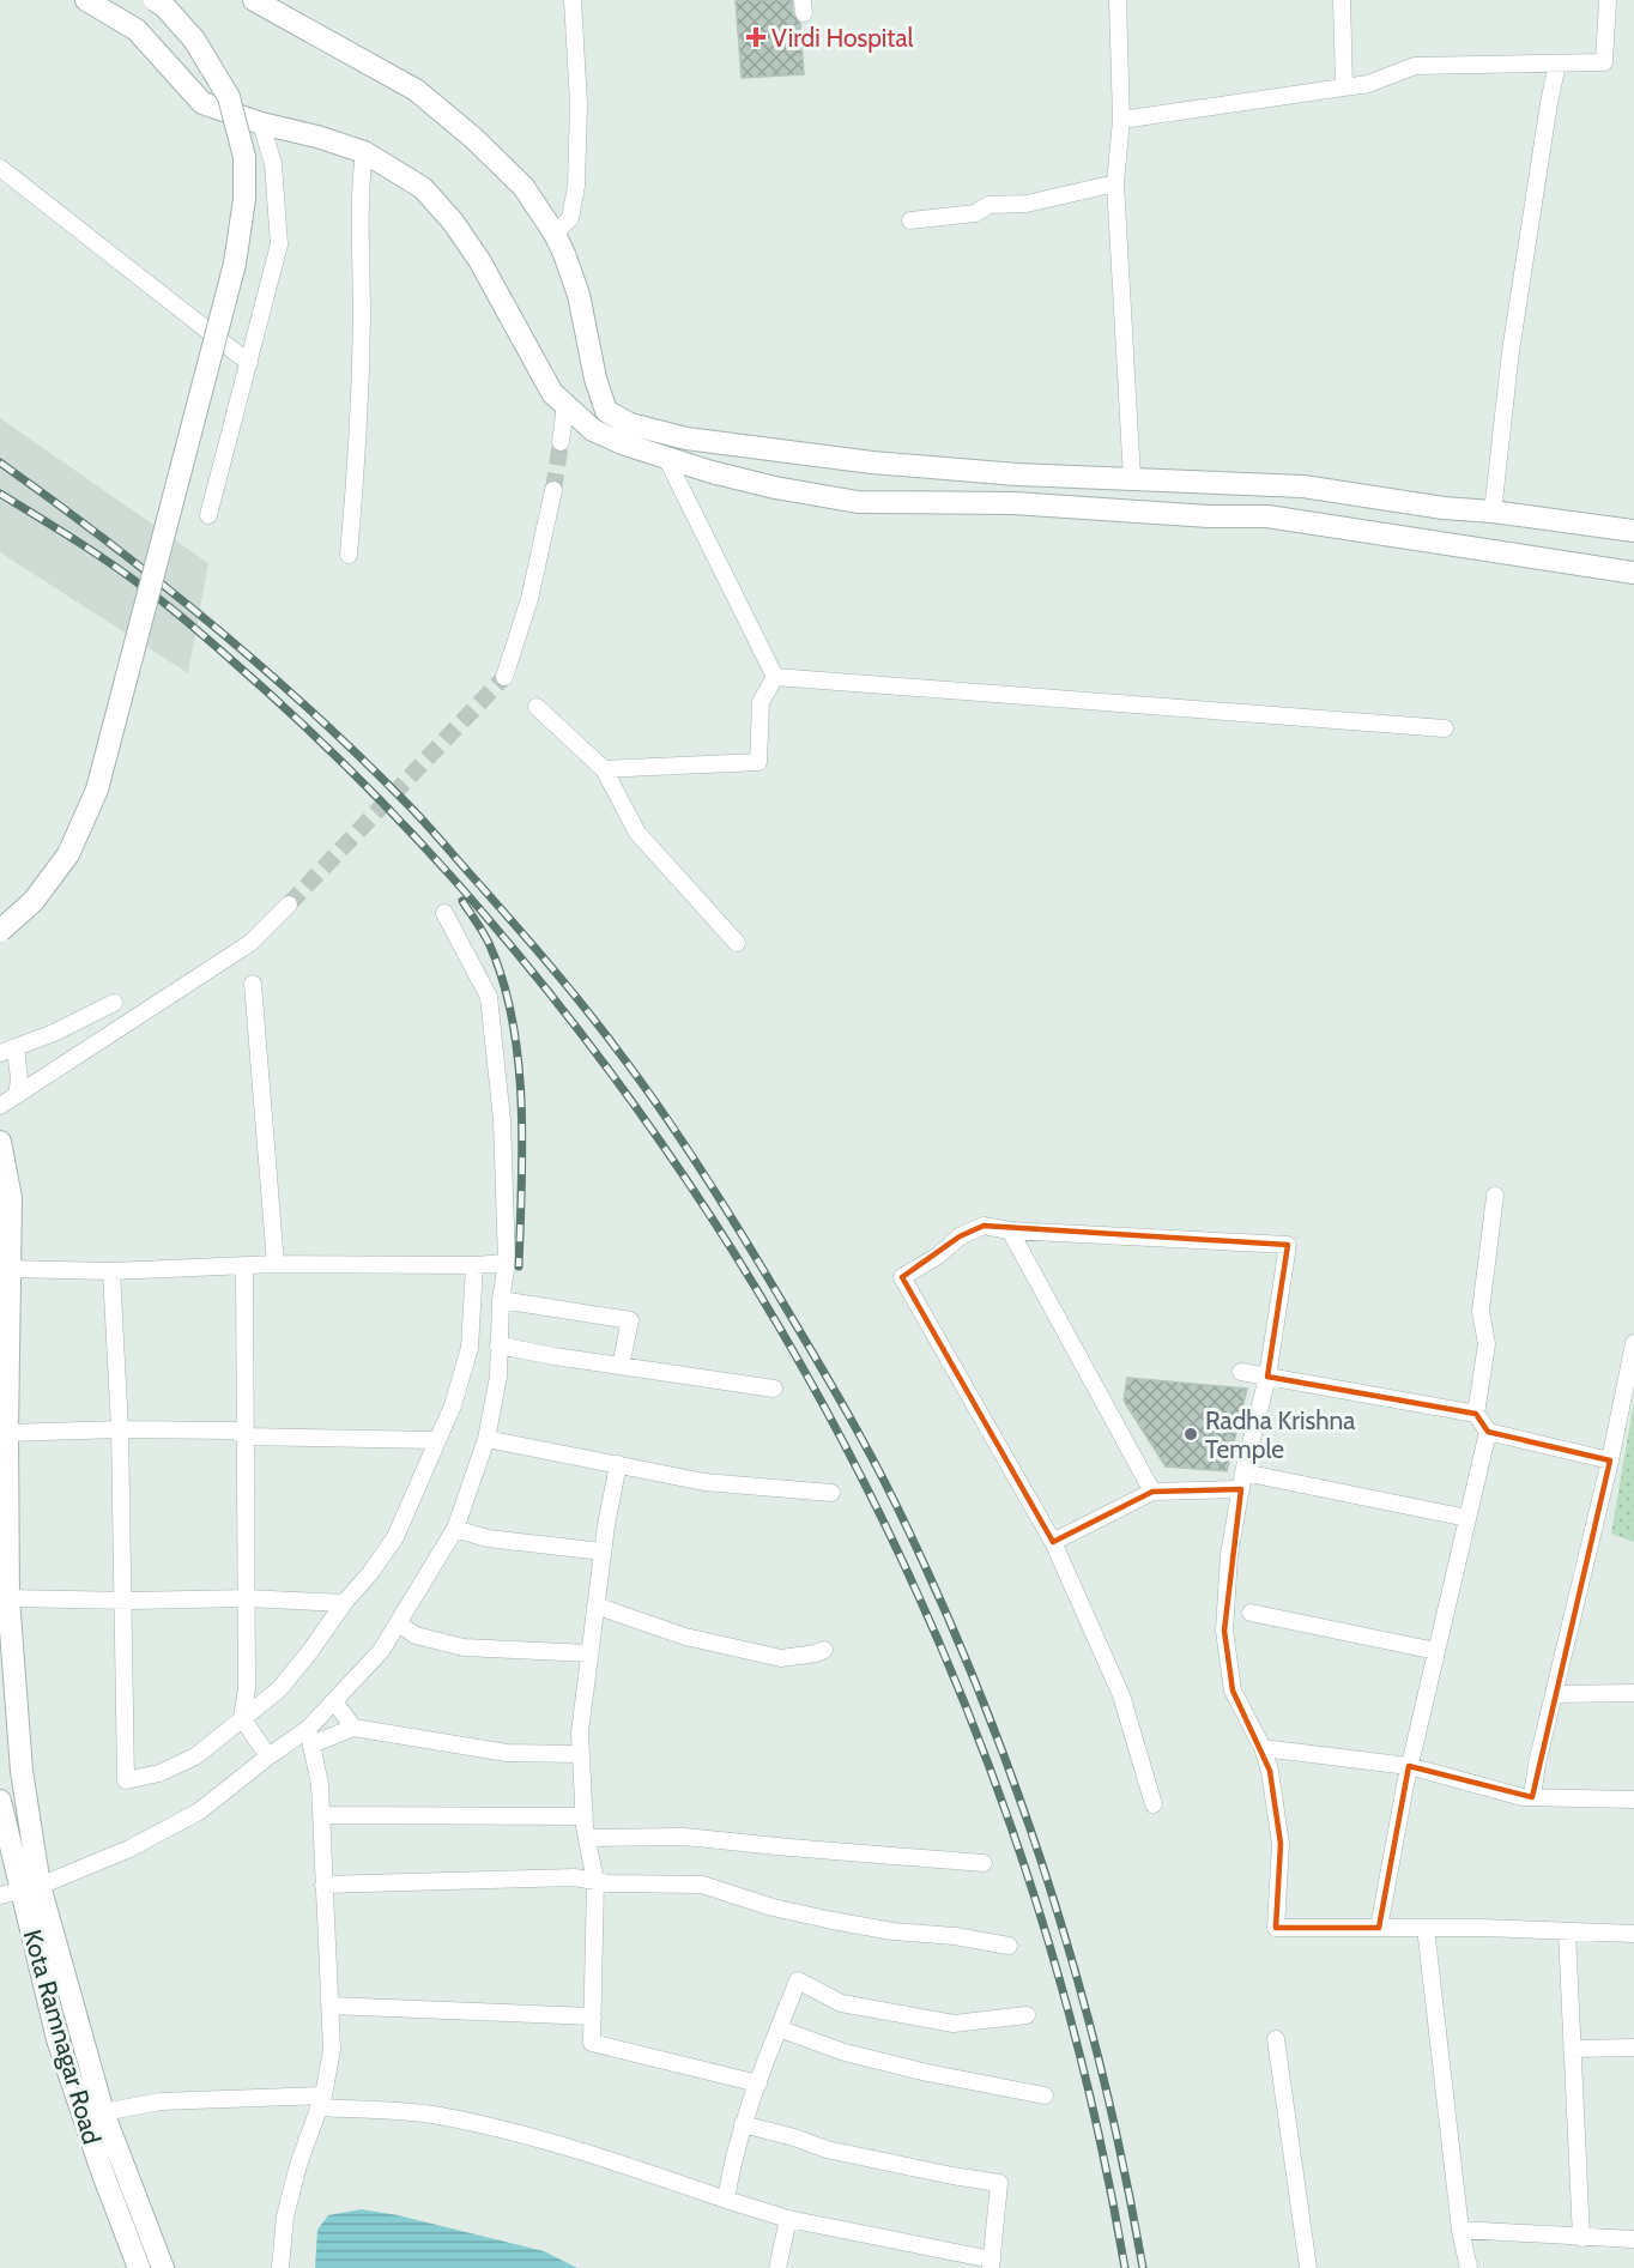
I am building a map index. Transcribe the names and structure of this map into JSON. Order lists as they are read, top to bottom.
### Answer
{
  "streets": {
    "street": ["Kota Ramnagar Road"]
  },
  "places": {
    "health": ["Virdi Hospital"],
    "other": ["Radha Krishna Temple"]
  }
}
